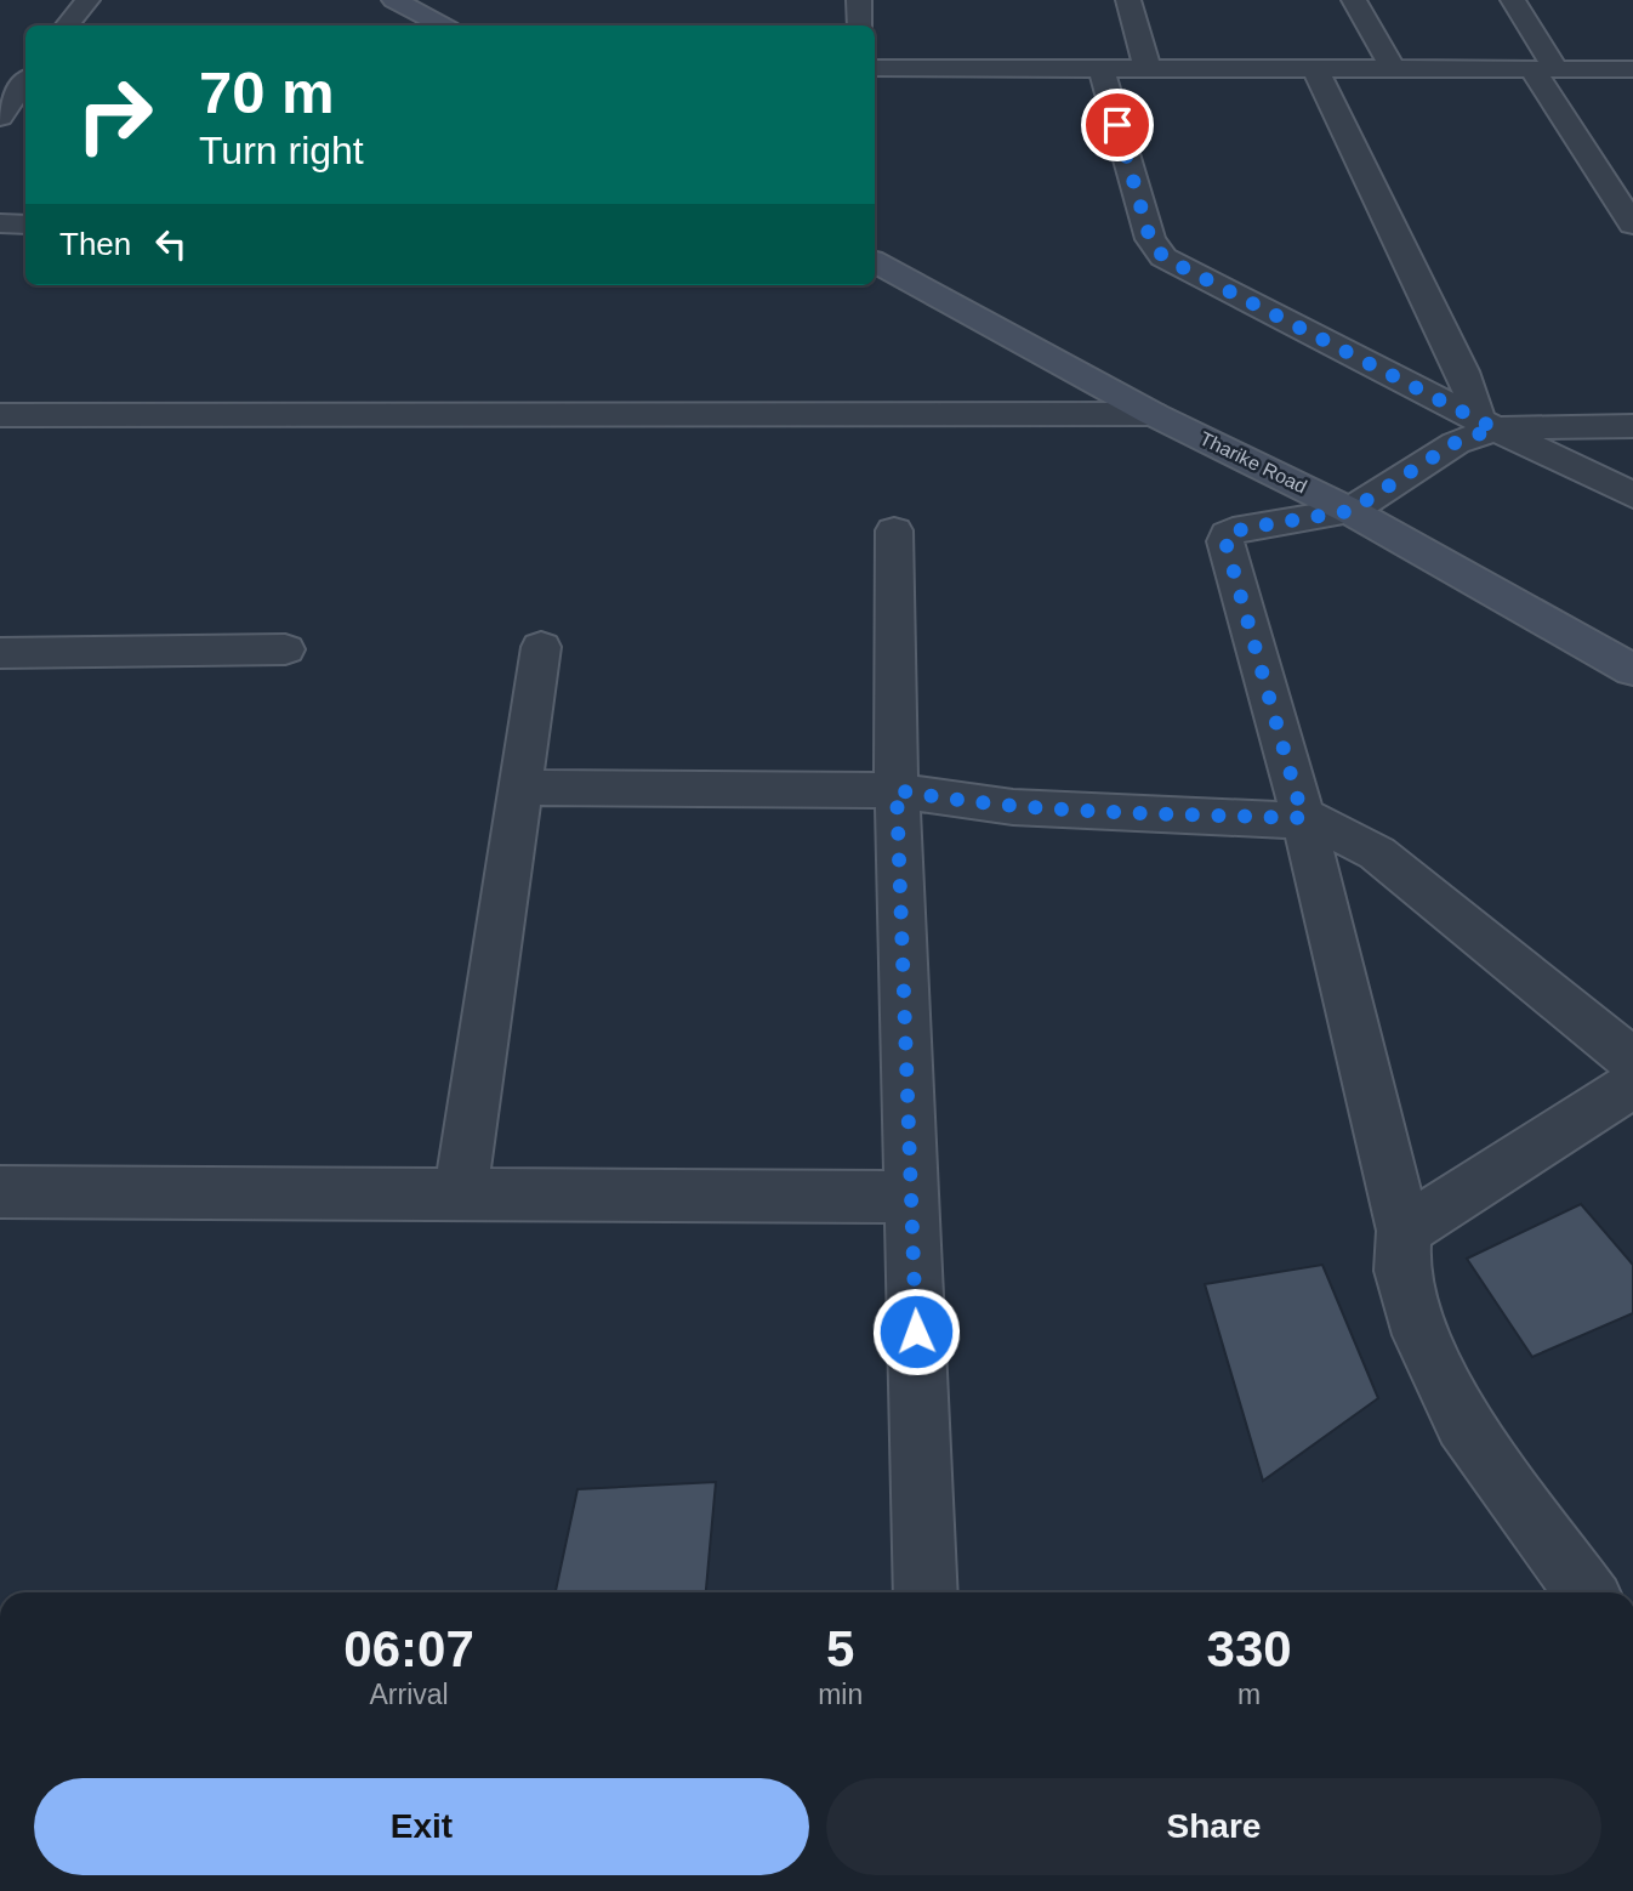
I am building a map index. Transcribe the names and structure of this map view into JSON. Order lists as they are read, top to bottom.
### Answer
{
  "streets": {
    "street": ["Tharike Road"]
  },
  "page": {
    "turn": ["70 m", "Turn right"],
    "then": "Then",
    "eta": [
      "06:07",
      "Arrival",
      "5",
      "min",
      "330",
      "m"
    ],
    "buttons": ["Exit", "Share"]
  }
}
